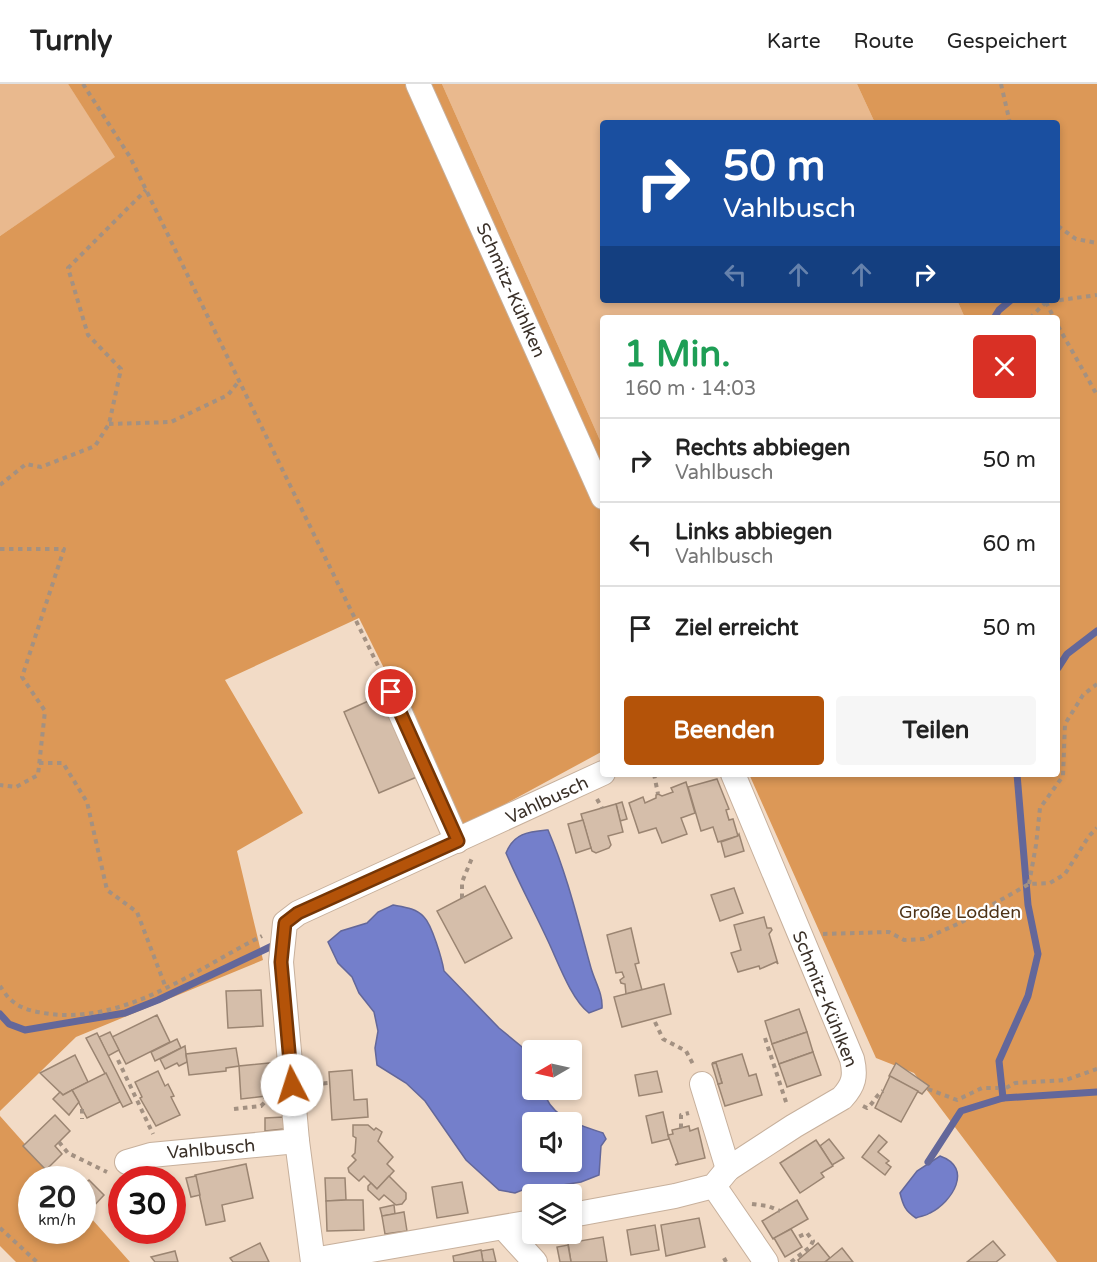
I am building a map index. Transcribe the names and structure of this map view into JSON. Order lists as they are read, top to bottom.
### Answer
{
  "streets": {
    "street": ["Schmitz-Kühlken", "Vahlbusch"]
  },
  "parks": ["Große Lodden"],
  "north": "left",
  "page": {
    "header": "Turnly",
    "nav": ["Karte", "Route", "Gespeichert"],
    "turn": ["50 m", "Vahlbusch"],
    "heading": ["1 Min.", "160 m · 14:03"],
    "list": [
      {
        "name": "Rechts abbiegen",
        "note": "Vahlbusch",
        "value": "50 m"
      },
      {
        "name": "Links abbiegen",
        "note": "Vahlbusch",
        "value": "60 m"
      },
      {
        "name": "Ziel erreicht",
        "value": "50 m"
      }
    ],
    "buttons": ["Beenden", "Teilen"],
    "speed": "20 km/h",
    "limit": "30"
  }
}
